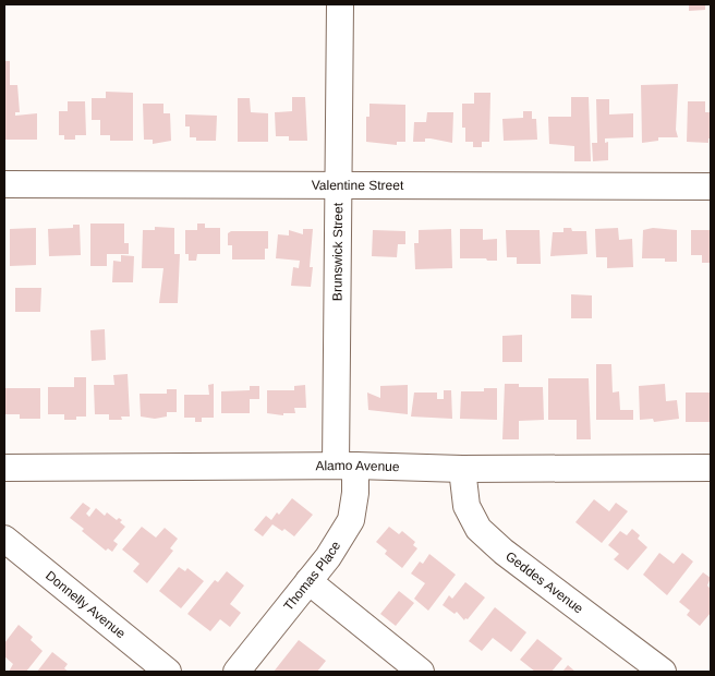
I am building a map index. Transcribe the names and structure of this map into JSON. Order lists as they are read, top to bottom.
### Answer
{
  "streets": {
    "street": [
      "Valentine Street",
      "Brunswick Street",
      "Alamo Avenue",
      "Thomas Place",
      "Geddes Avenue",
      "Donnelly Avenue"
    ]
  },
  "crossings": [
    ["Valentine Street", "Brunswick Street"],
    ["Brunswick Street", "Alamo Avenue"],
    ["Brunswick Street", "Thomas Place"],
    ["Alamo Avenue", "Thomas Place"],
    ["Alamo Avenue", "Geddes Avenue"]
  ]
}
